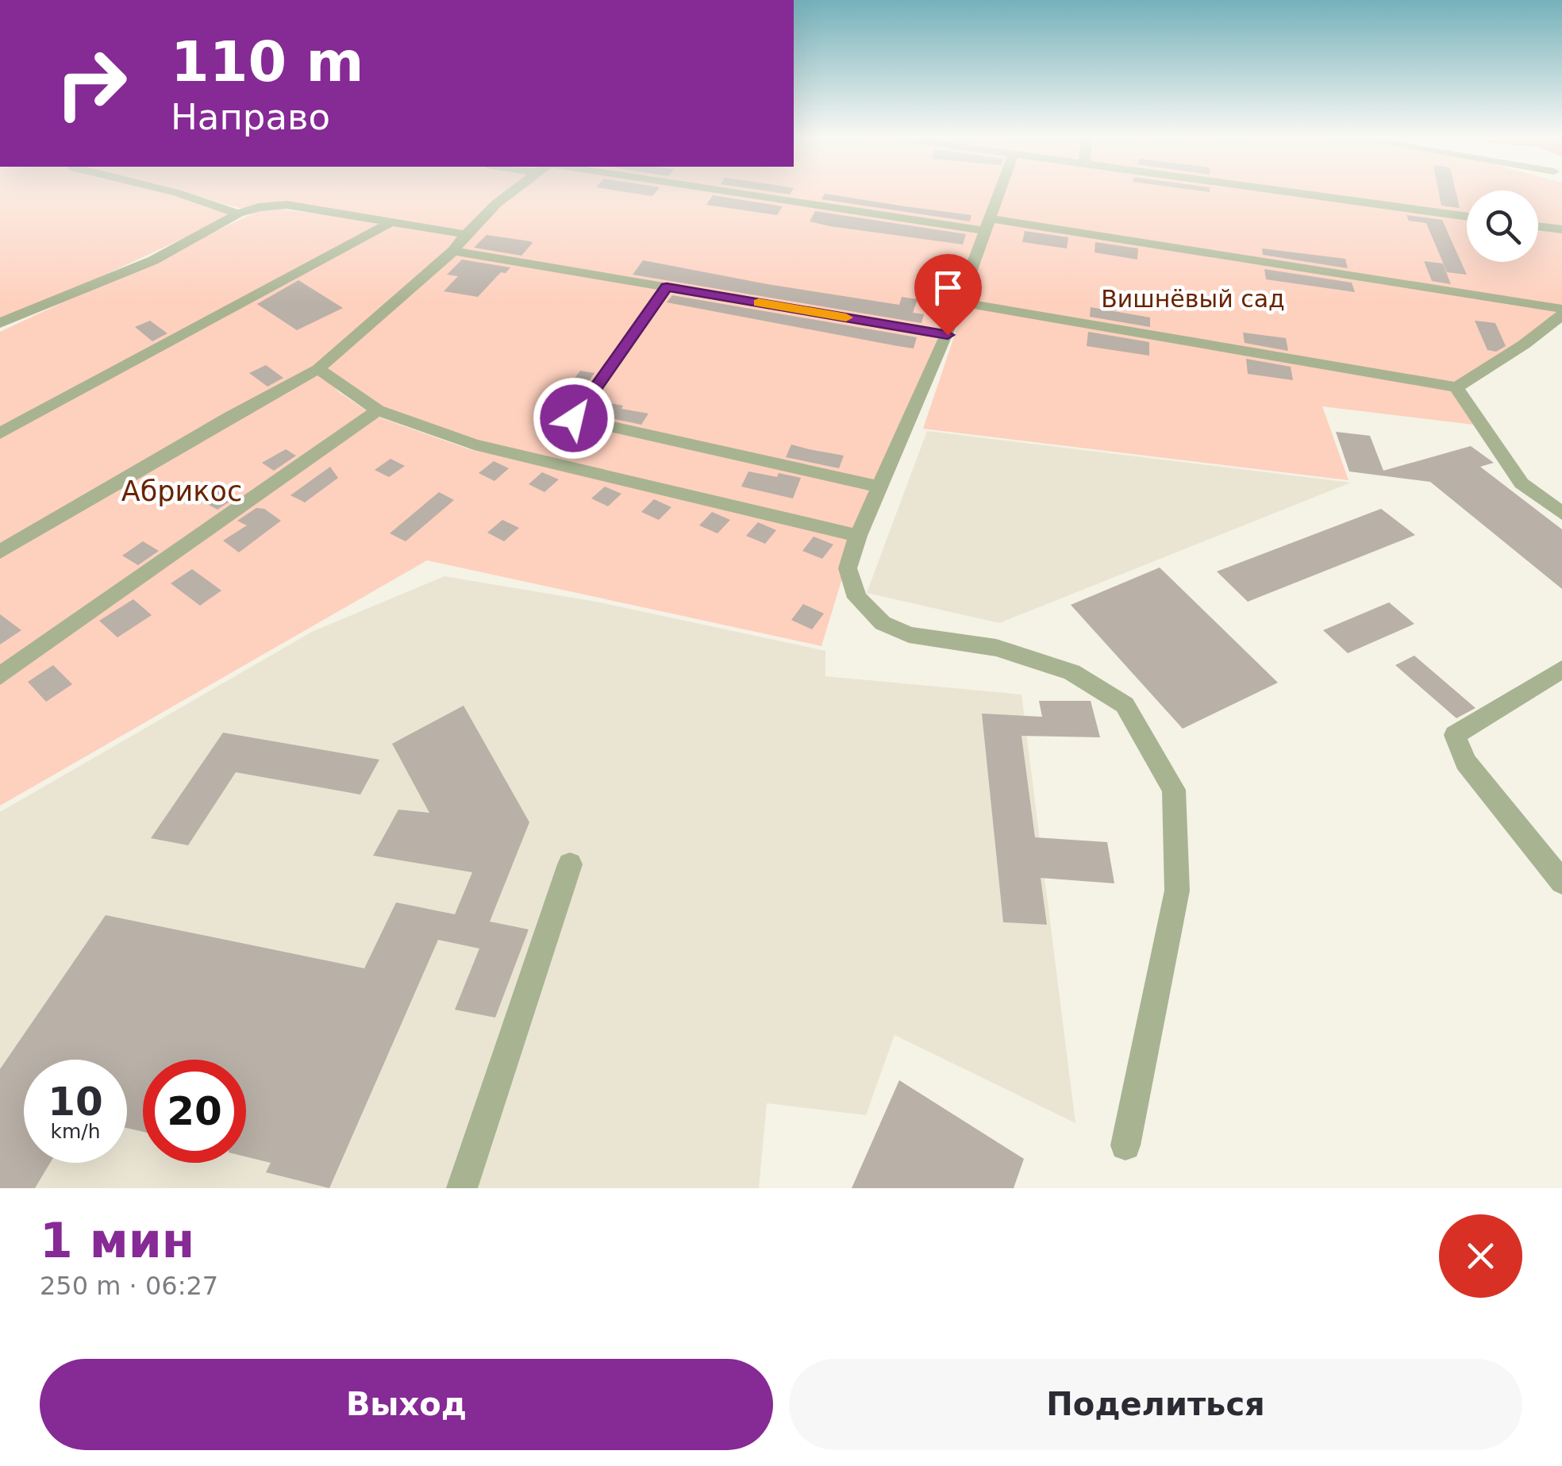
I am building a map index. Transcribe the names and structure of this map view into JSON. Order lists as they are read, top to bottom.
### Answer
{
  "parks": ["Вишнёвый сад", "Абрикос"],
  "page": {
    "turn": ["110 m", "Направо"],
    "speed": "10 km/h",
    "limit": "20",
    "heading": ["1 мин", "250 m · 06:27"],
    "buttons": ["Выход", "Поделиться"]
  }
}
